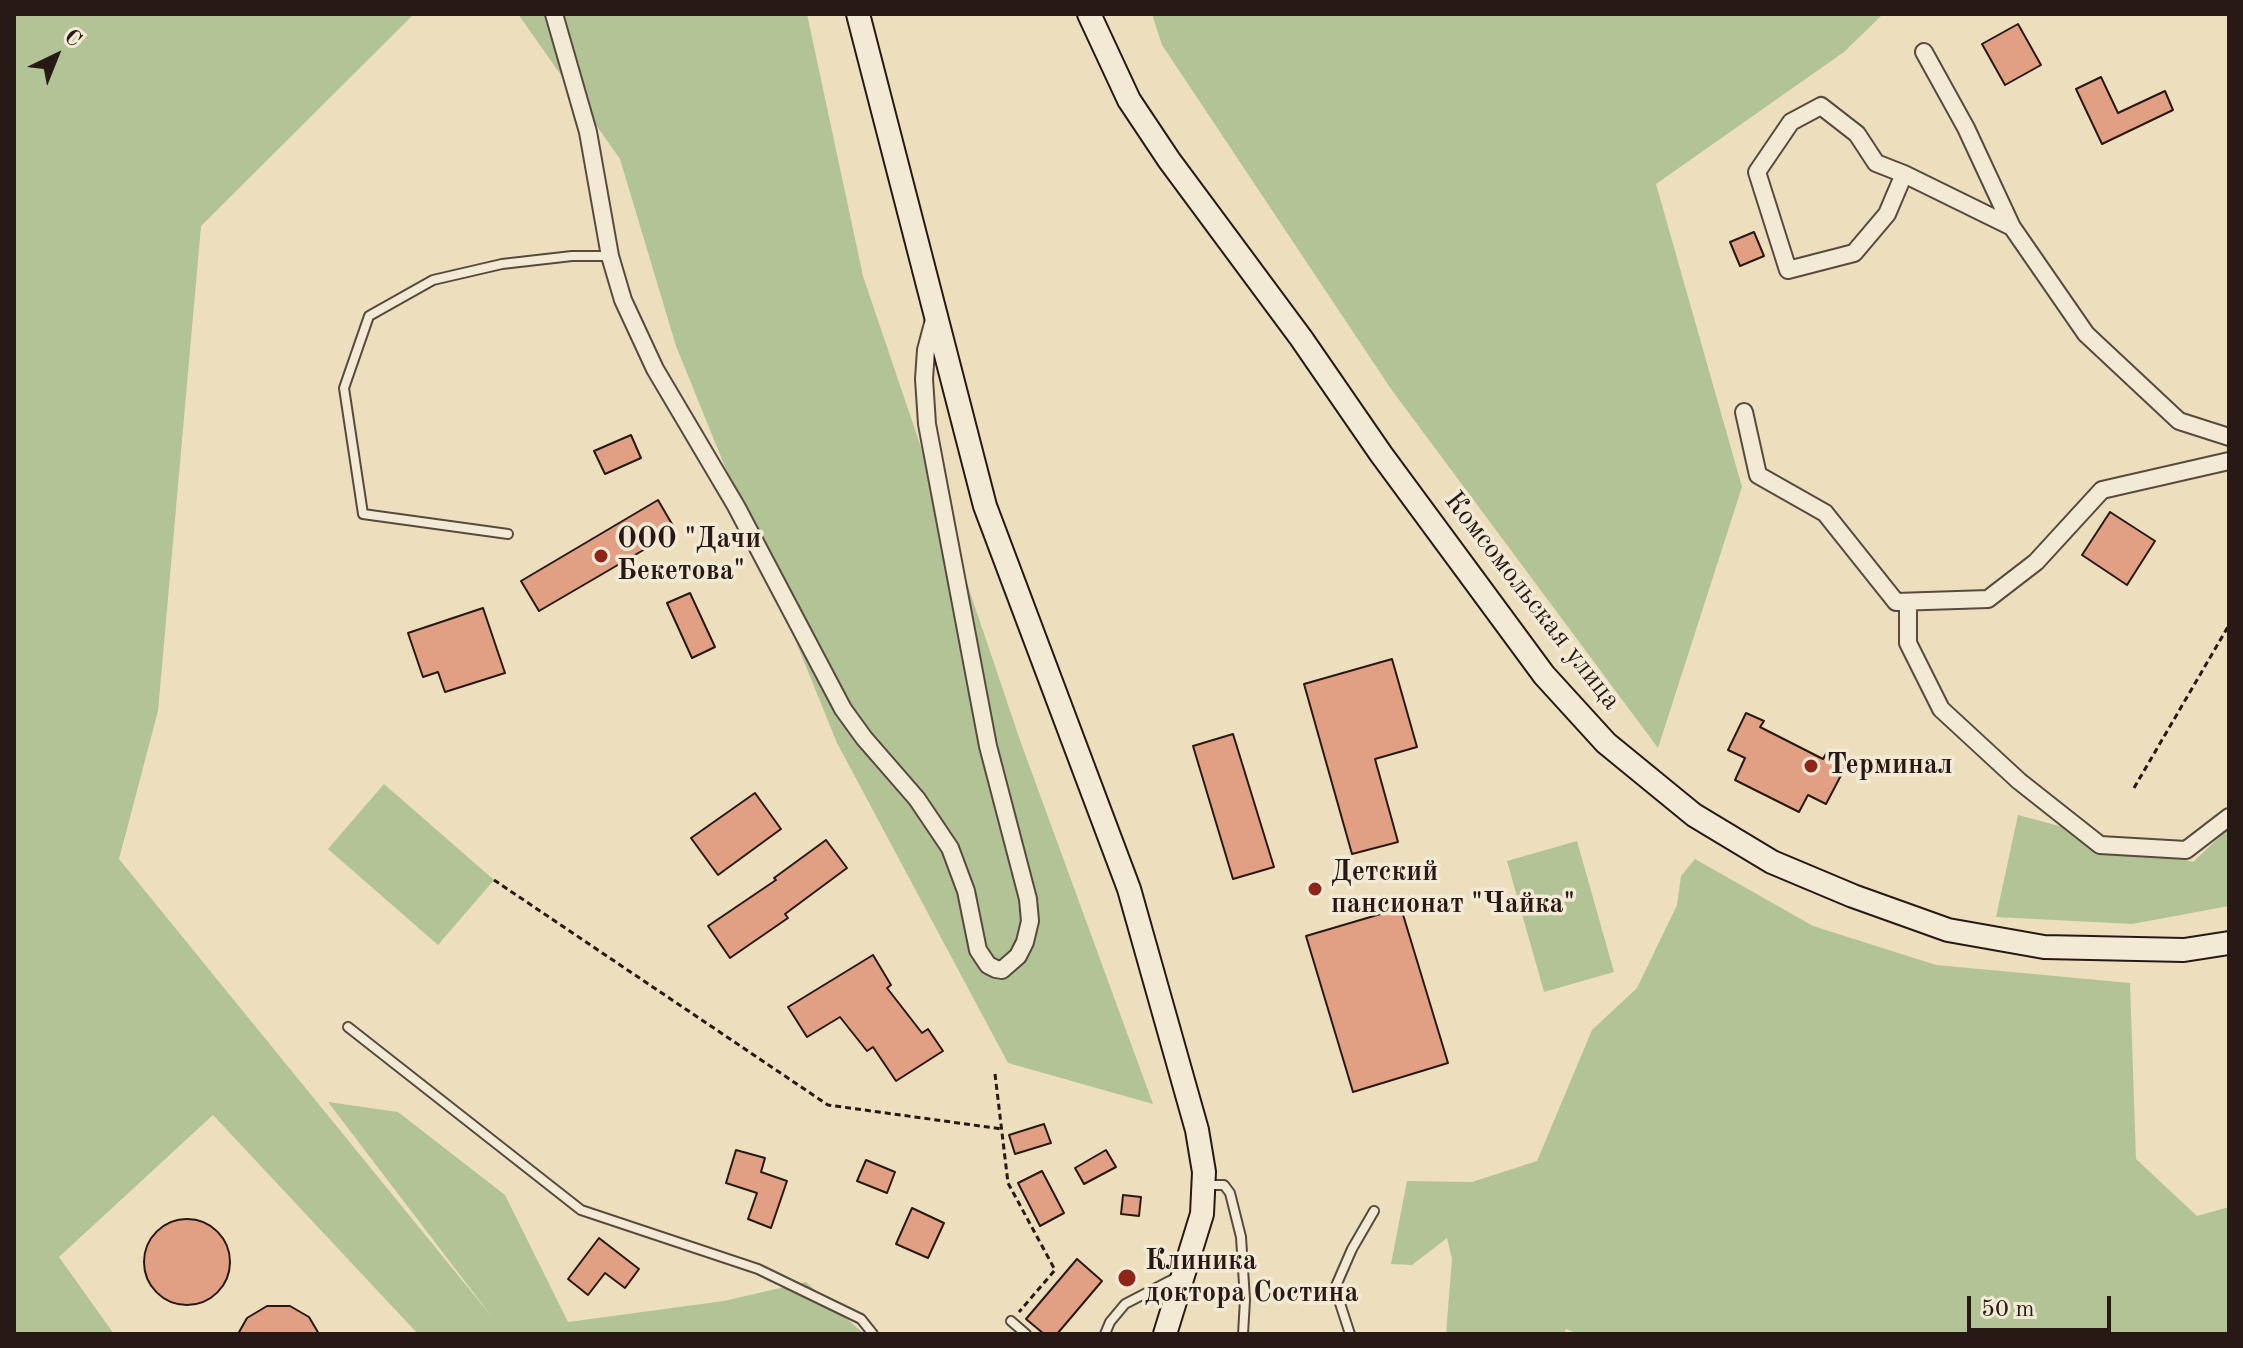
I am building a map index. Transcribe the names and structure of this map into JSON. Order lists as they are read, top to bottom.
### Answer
{
  "streets": {
    "main road": ["Комсомольская улица"]
  },
  "places": [
    "ООО \"Дачи Бекетова\"",
    "Терминал",
    "Детский пансионат \"Чайка\"",
    "Клиника доктора Состина"
  ],
  "scale_bar": "50 m",
  "north": "top right"
}
